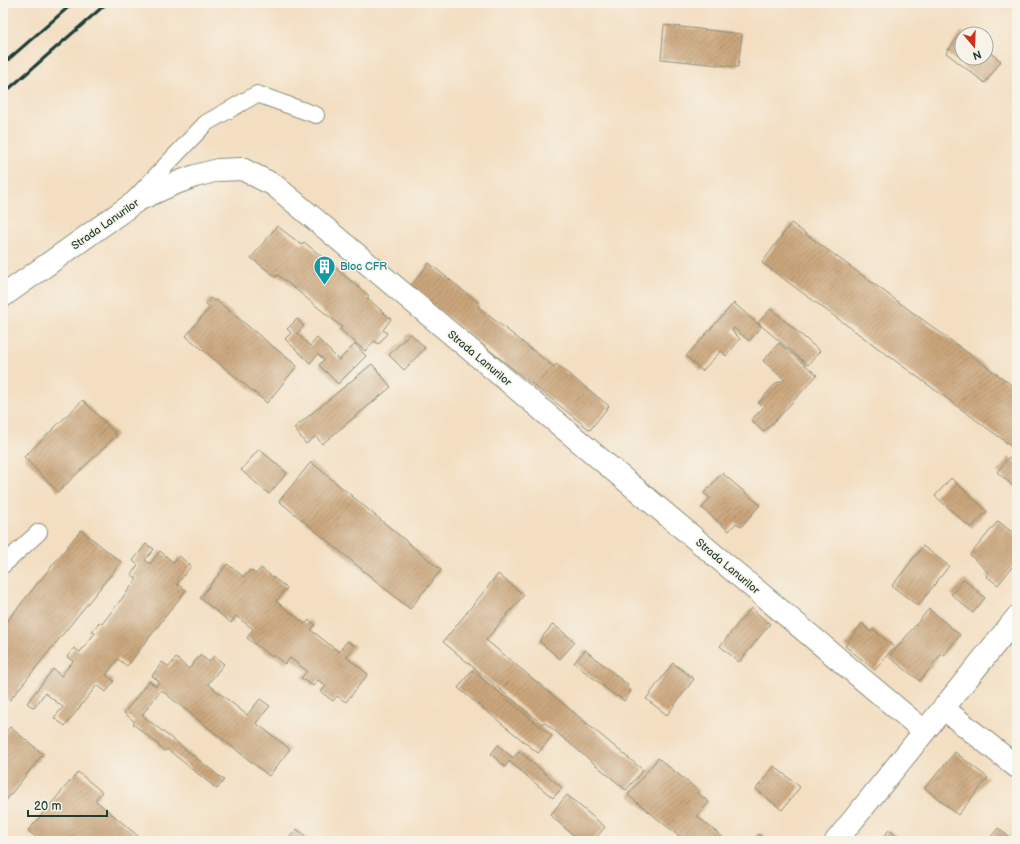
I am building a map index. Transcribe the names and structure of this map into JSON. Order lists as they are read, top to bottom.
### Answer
{
  "streets": {
    "street": ["Strada Lanurilor"]
  },
  "places": {
    "building": ["Bloc CFR"]
  },
  "scale_bar": "20 m",
  "north": "bottom"
}
